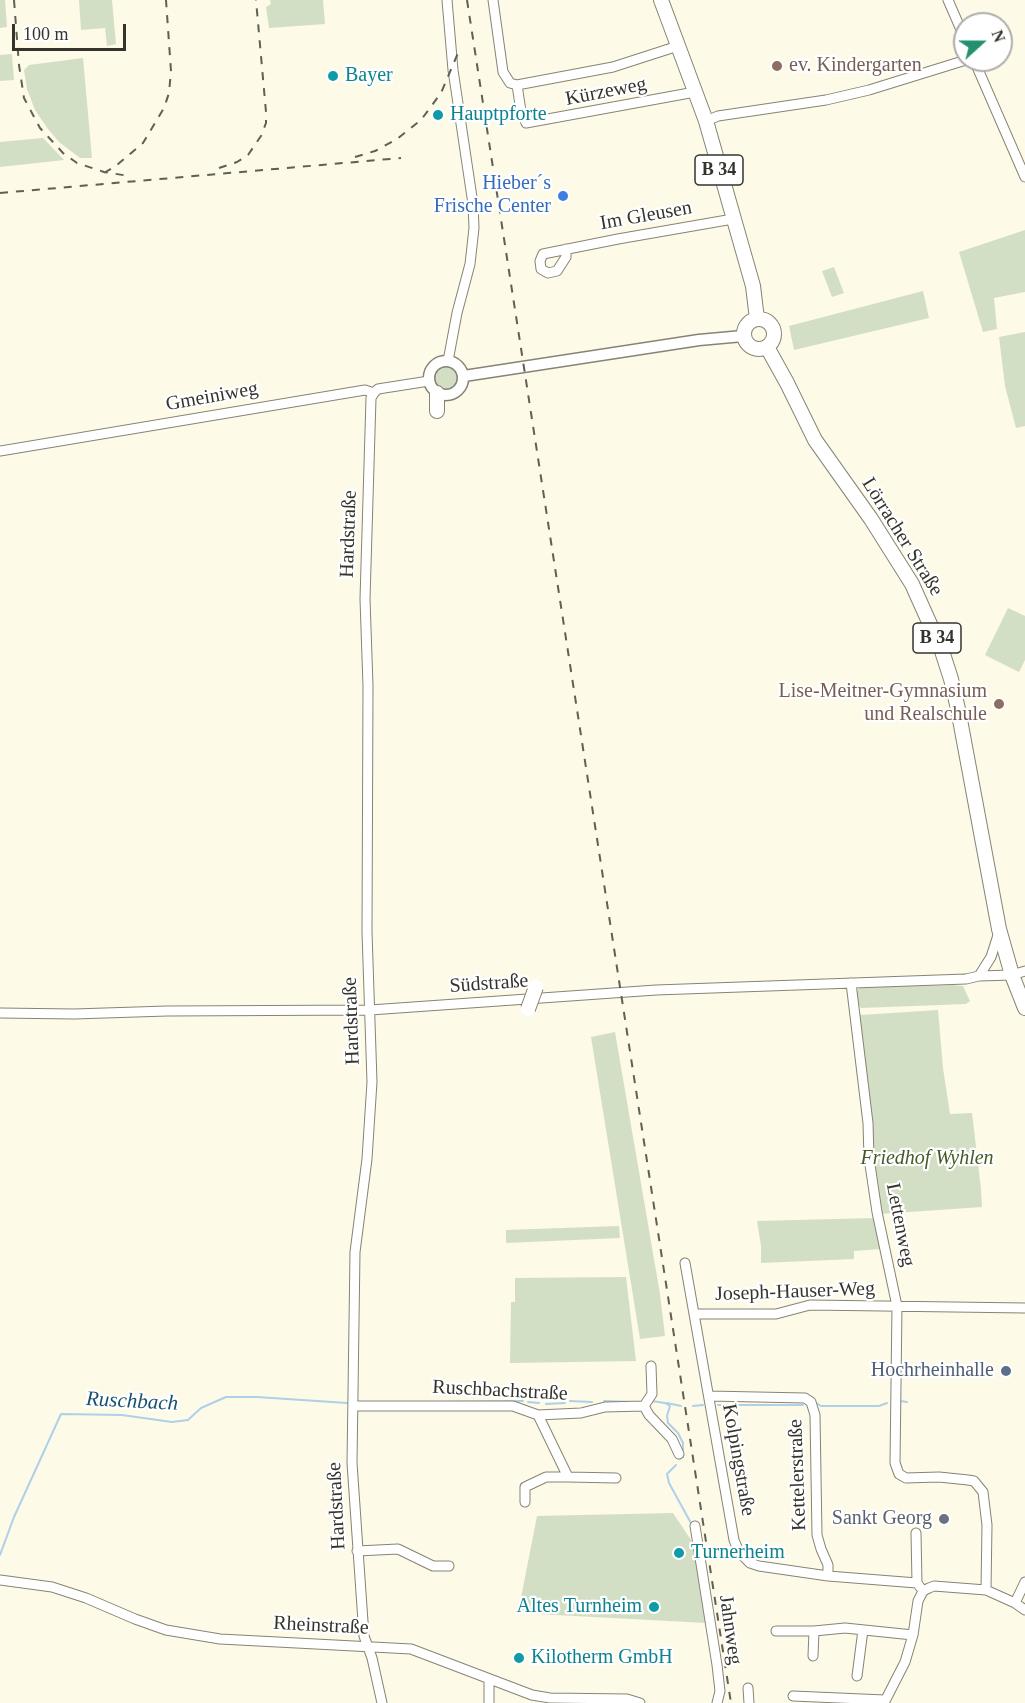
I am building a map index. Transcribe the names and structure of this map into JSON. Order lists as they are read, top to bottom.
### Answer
{
  "streets": {
    "main road": ["B 34", "Lörracher Straße"],
    "street": [
      "Kürzeweg",
      "Im Gleusen",
      "Gmeiniweg",
      "Hardstraße",
      "Südstraße",
      "Lettenweg",
      "Joseph-Hauser-Weg",
      "Ruschbachstraße",
      "Kolpingstraße",
      "Kettelerstraße",
      "Rheinstraße",
      "Jahnweg"
    ]
  },
  "crossings": [
    ["Kürzeweg", "B 34"],
    ["B 34", "Im Gleusen"],
    ["B 34", "Lörracher Straße"],
    ["Gmeiniweg", "Hardstraße"],
    ["Hardstraße", "Südstraße"],
    ["Hardstraße", "Ruschbachstraße"],
    ["Hardstraße", "Rheinstraße"],
    ["Lörracher Straße", "Südstraße"],
    ["Südstraße", "Lettenweg"],
    ["Lettenweg", "Joseph-Hauser-Weg"],
    ["Joseph-Hauser-Weg", "Kolpingstraße"],
    ["Kolpingstraße", "Kettelerstraße"]
  ],
  "water": ["Ruschbach"],
  "parks": ["Friedhof Wyhlen"],
  "places": [
    "ev. Kindergarten",
    "Bayer",
    "Hauptpforte",
    "Hieber´s Frische Center",
    "Lise-Meitner-Gymnasium und Realschule",
    "Hochrheinhalle",
    "Sankt Georg",
    "Turnerheim",
    "Altes Turnheim",
    "Kilotherm GmbH"
  ],
  "scale_bar": "100 m",
  "north": "right"
}
